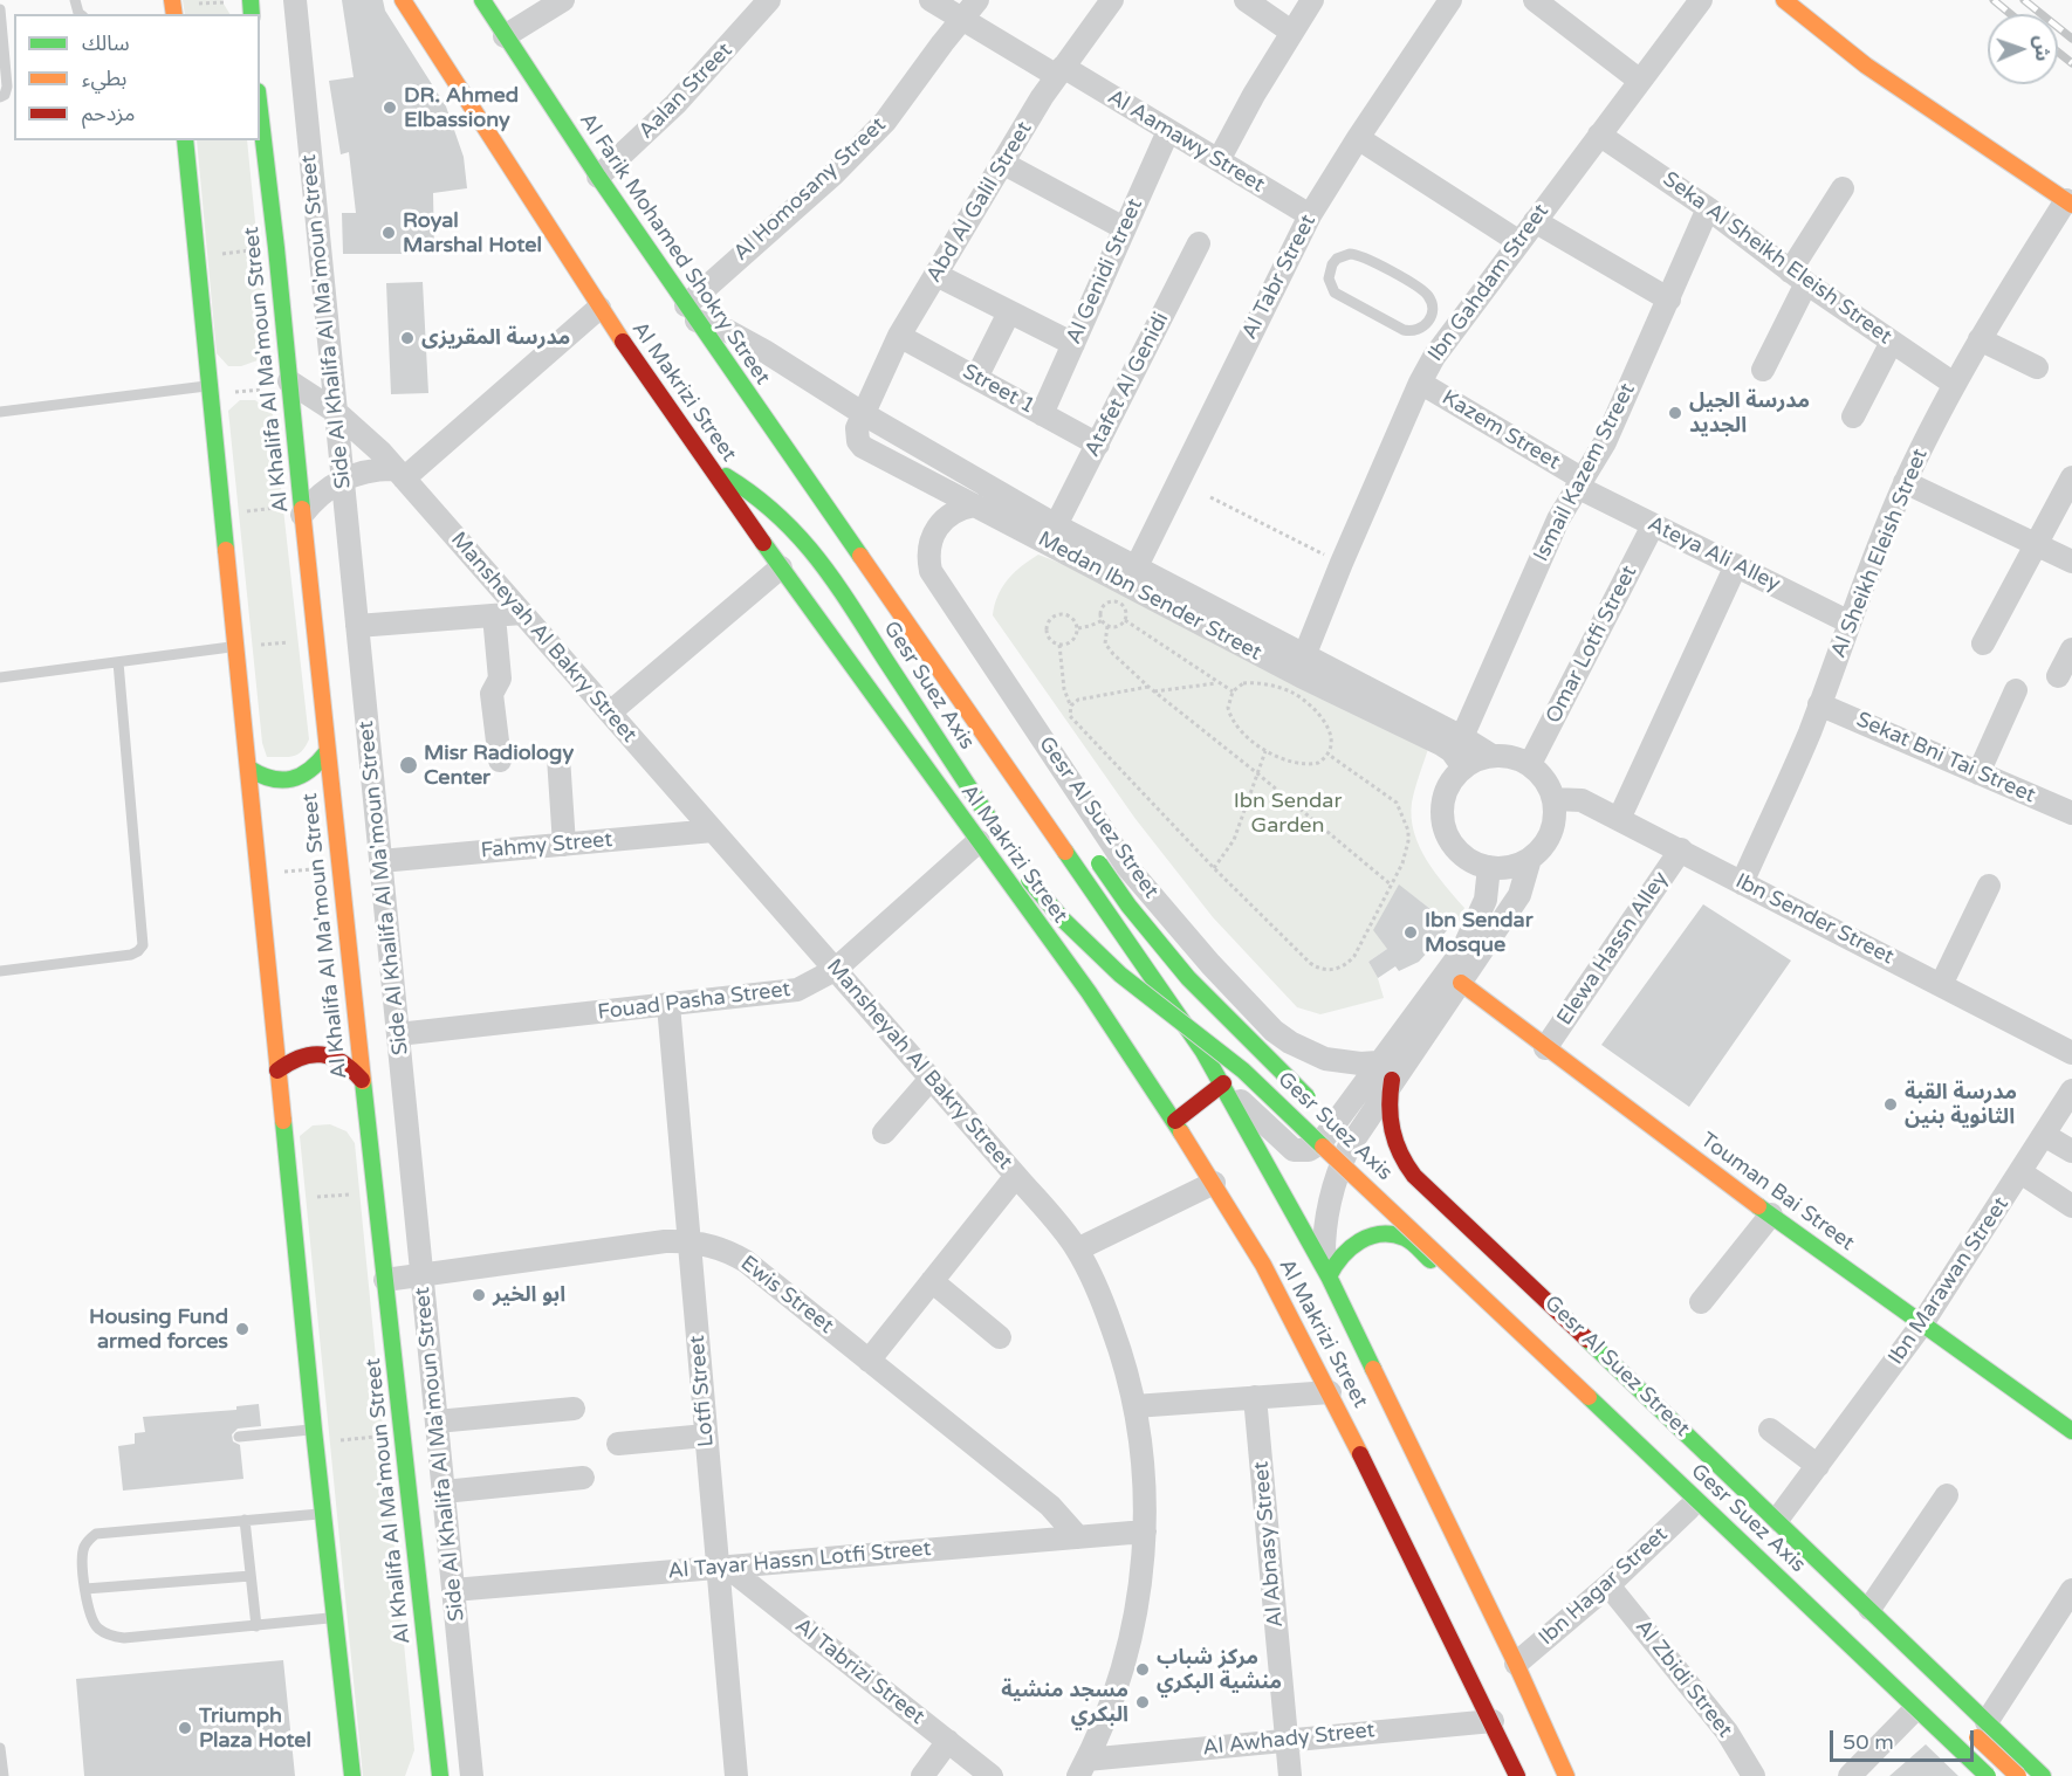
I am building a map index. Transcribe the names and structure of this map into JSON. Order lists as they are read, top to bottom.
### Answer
{
  "streets": {
    "main road": [
      "Al Farik Mohamed Shokry Street",
      "Al Khalifa Al Ma'moun Street",
      "Al Makrizi Street",
      "Gesr Suez Axis",
      "Gesr Al Suez Street",
      "Touman Bai Street"
    ],
    "street": [
      "Aalan Street",
      "Al Aamawy Street",
      "Al Homosany Street",
      "Abd Al Galil Street",
      "Seka Al Sheikh Eleish Street",
      "Al Genidi Street",
      "Al Tabr Street",
      "Ibn Gahdam Street",
      "Side Al Khalifa Al Ma'moun Street",
      "Atafet Al Genidi",
      "Street 1",
      "Kazem Street",
      "Ismail Kazem Street",
      "Al Sheikh Eleish Street",
      "Ateya Ali Alley",
      "Medan Ibn Sender Street",
      "Mansheyah Al Bakry Street",
      "Omar Lotfi Street",
      "Sekat Bni Tai Street",
      "Fahmy Street",
      "Ibn Sender Street",
      "Elewa Hassn Alley",
      "Fouad Pasha Street",
      "Ibn Marawan Street",
      "Ewis Street",
      "Lotfi Street",
      "Al Abnasy Street",
      "Al Tayar Hassn Lotfi Street",
      "Ibn Hagar Street",
      "Al Tabrizi Street",
      "Al Zbidi Street",
      "Al Awhady Street"
    ]
  },
  "crossings": [
    ["Aalan Street", "Al Farik Mohamed Shokry Street"],
    ["Al Aamawy Street", "Al Homosany Street"],
    ["Al Aamawy Street", "Abd Al Galil Street"],
    ["Al Aamawy Street", "Al Genidi Street"],
    ["Al Aamawy Street", "Al Tabr Street"],
    ["Al Homosany Street", "Al Farik Mohamed Shokry Street"],
    ["Al Homosany Street", "Medan Ibn Sender Street"],
    ["Abd Al Galil Street", "Street 1"],
    ["Abd Al Galil Street", "Medan Ibn Sender Street"],
    ["Al Farik Mohamed Shokry Street", "Al Makrizi Street"],
    ["Al Farik Mohamed Shokry Street", "Medan Ibn Sender Street"],
    ["Seka Al Sheikh Eleish Street", "Ibn Gahdam Street"],
    ["Seka Al Sheikh Eleish Street", "Ismail Kazem Street"],
    ["Seka Al Sheikh Eleish Street", "Al Sheikh Eleish Street"],
    ["Al Genidi Street", "Street 1"],
    ["Al Tabr Street", "Medan Ibn Sender Street"],
    ["Ibn Gahdam Street", "Kazem Street"],
    ["Ibn Gahdam Street", "Medan Ibn Sender Street"],
    ["Side Al Khalifa Al Ma'moun Street", "Mansheyah Al Bakry Street"],
    ["Side Al Khalifa Al Ma'moun Street", "Fahmy Street"],
    ["Side Al Khalifa Al Ma'moun Street", "Fouad Pasha Street"],
    ["Side Al Khalifa Al Ma'moun Street", "Ewis Street"],
    ["Side Al Khalifa Al Ma'moun Street", "Al Tayar Hassn Lotfi Street"],
    ["Al Khalifa Al Ma'moun Street", "Mansheyah Al Bakry Street"],
    ["Al Khalifa Al Ma'moun Street", "Ewis Street"],
    ["Atafet Al Genidi", "Street 1"],
    ["Atafet Al Genidi", "Medan Ibn Sender Street"],
    ["Al Makrizi Street", "Gesr Suez Axis"],
    ["Al Makrizi Street", "Fouad Pasha Street"],
    ["Al Makrizi Street", "Ibn Hagar Street"],
    ["Al Makrizi Street", "Al Awhady Street"],
    ["Kazem Street", "Ismail Kazem Street"],
    ["Kazem Street", "Ateya Ali Alley"],
    ["Ismail Kazem Street", "Ateya Ali Alley"],
    ["Ismail Kazem Street", "Medan Ibn Sender Street"],
    ["Al Sheikh Eleish Street", "Ateya Ali Alley"],
    ["Al Sheikh Eleish Street", "Sekat Bni Tai Street"],
    ["Al Sheikh Eleish Street", "Ibn Sender Street"],
    ["Ateya Ali Alley", "Omar Lotfi Street"],
    ["Medan Ibn Sender Street", "Omar Lotfi Street"],
    ["Medan Ibn Sender Street", "Gesr Al Suez Street"],
    ["Medan Ibn Sender Street", "Ibn Sender Street"],
    ["Mansheyah Al Bakry Street", "Fahmy Street"],
    ["Mansheyah Al Bakry Street", "Fouad Pasha Street"],
    ["Mansheyah Al Bakry Street", "Al Tayar Hassn Lotfi Street"],
    ["Mansheyah Al Bakry Street", "Al Awhady Street"],
    ["Omar Lotfi Street", "Ibn Sender Street"],
    ["Gesr Suez Axis", "Fouad Pasha Street"],
    ["Gesr Al Suez Street", "Ibn Marawan Street"],
    ["Ibn Sender Street", "Elewa Hassn Alley"],
    ["Elewa Hassn Alley", "Touman Bai Street"],
    ["Fouad Pasha Street", "Lotfi Street"],
    ["Touman Bai Street", "Ibn Marawan Street"],
    ["Ewis Street", "Lotfi Street"],
    ["Ewis Street", "Al Tayar Hassn Lotfi Street"],
    ["Lotfi Street", "Al Tayar Hassn Lotfi Street"],
    ["Lotfi Street", "Al Tabrizi Street"],
    ["Al Abnasy Street", "Al Awhady Street"],
    ["Al Tayar Hassn Lotfi Street", "Al Tabrizi Street"],
    ["Ibn Hagar Street", "Al Zbidi Street"]
  ],
  "parks": ["Ibn Sendar Garden"],
  "places": [
    "DR. Ahmed Elbassiony",
    "Royal Marshal Hotel",
    "مدرسة المقريزى",
    "مدرسة الجيل الجديد",
    "Misr Radiology Center",
    "Ibn Sendar Mosque",
    "مدرسة القبة الثانوية بنين",
    "ابو الخير",
    "Housing Fund armed forces",
    "مركز شباب منشية البكري",
    "مسجد منشية البكري",
    "Triumph Plaza Hotel"
  ],
  "legend": ["سالك", "بطيء", "مزدحم"],
  "scale_bar": "50 m",
  "north": "right"
}
